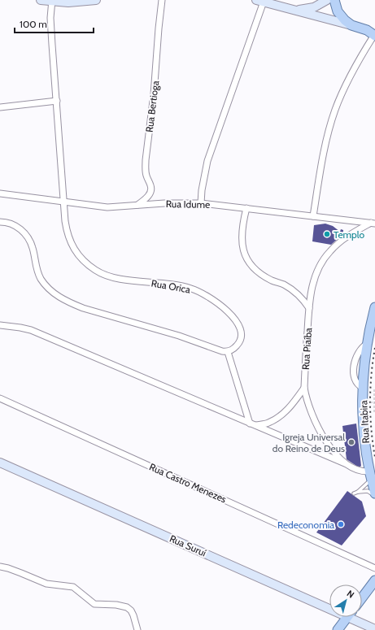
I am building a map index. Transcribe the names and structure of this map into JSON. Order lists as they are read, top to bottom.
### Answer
{
  "streets": {
    "main road": ["Rua Itabira"],
    "street": [
      "Rua Bertioga",
      "Rua Idume",
      "Rua Orica",
      "Rua Piaíba",
      "Rua Castro Menezes",
      "Rua Suruí"
    ]
  },
  "crossings": [
    ["Rua Bertioga", "Rua Idume"],
    ["Rua Idume", "Rua Orica"],
    ["Rua Idume", "Rua Piaíba"],
    ["Rua Piaíba", "Rua Itabira"]
  ],
  "places": ["Templo", "Igreja Universal do Reino de Deus", "Redeconomia"],
  "scale_bar": "100 m",
  "north": "top right"
}
